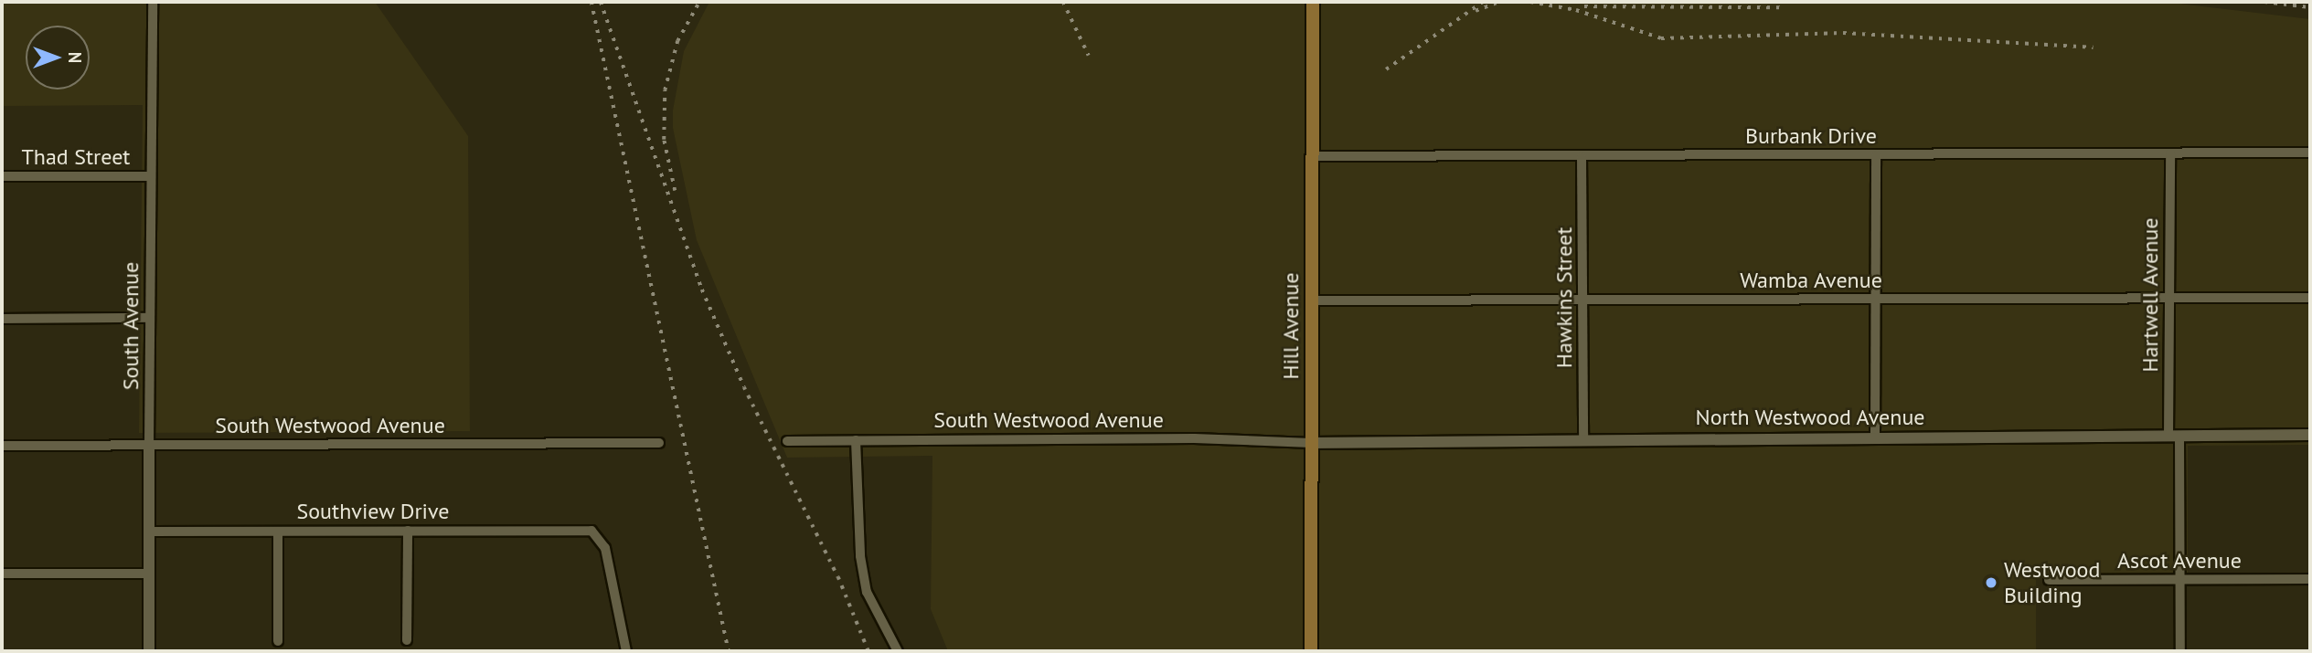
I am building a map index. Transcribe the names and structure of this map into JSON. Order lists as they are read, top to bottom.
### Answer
{
  "streets": {
    "main road": ["Hill Avenue"],
    "street": [
      "Burbank Drive",
      "Thad Street",
      "Wamba Avenue",
      "Hartwell Avenue",
      "Hawkins Street",
      "South Avenue",
      "North Westwood Avenue",
      "South Westwood Avenue",
      "Southview Drive",
      "Ascot Avenue"
    ]
  },
  "crossings": [
    ["Burbank Drive", "Hartwell Avenue"],
    ["Burbank Drive", "Hawkins Street"],
    ["Burbank Drive", "Hill Avenue"],
    ["Thad Street", "South Avenue"],
    ["Wamba Avenue", "Hartwell Avenue"],
    ["Wamba Avenue", "Hawkins Street"],
    ["Wamba Avenue", "Hill Avenue"],
    ["Hartwell Avenue", "North Westwood Avenue"],
    ["Hartwell Avenue", "Ascot Avenue"],
    ["Hawkins Street", "North Westwood Avenue"],
    ["South Avenue", "South Westwood Avenue"],
    ["South Avenue", "Southview Drive"],
    ["Hill Avenue", "North Westwood Avenue"],
    ["Hill Avenue", "South Westwood Avenue"],
    ["North Westwood Avenue", "South Westwood Avenue"]
  ],
  "places": ["Westwood Building"],
  "north": "right"
}
